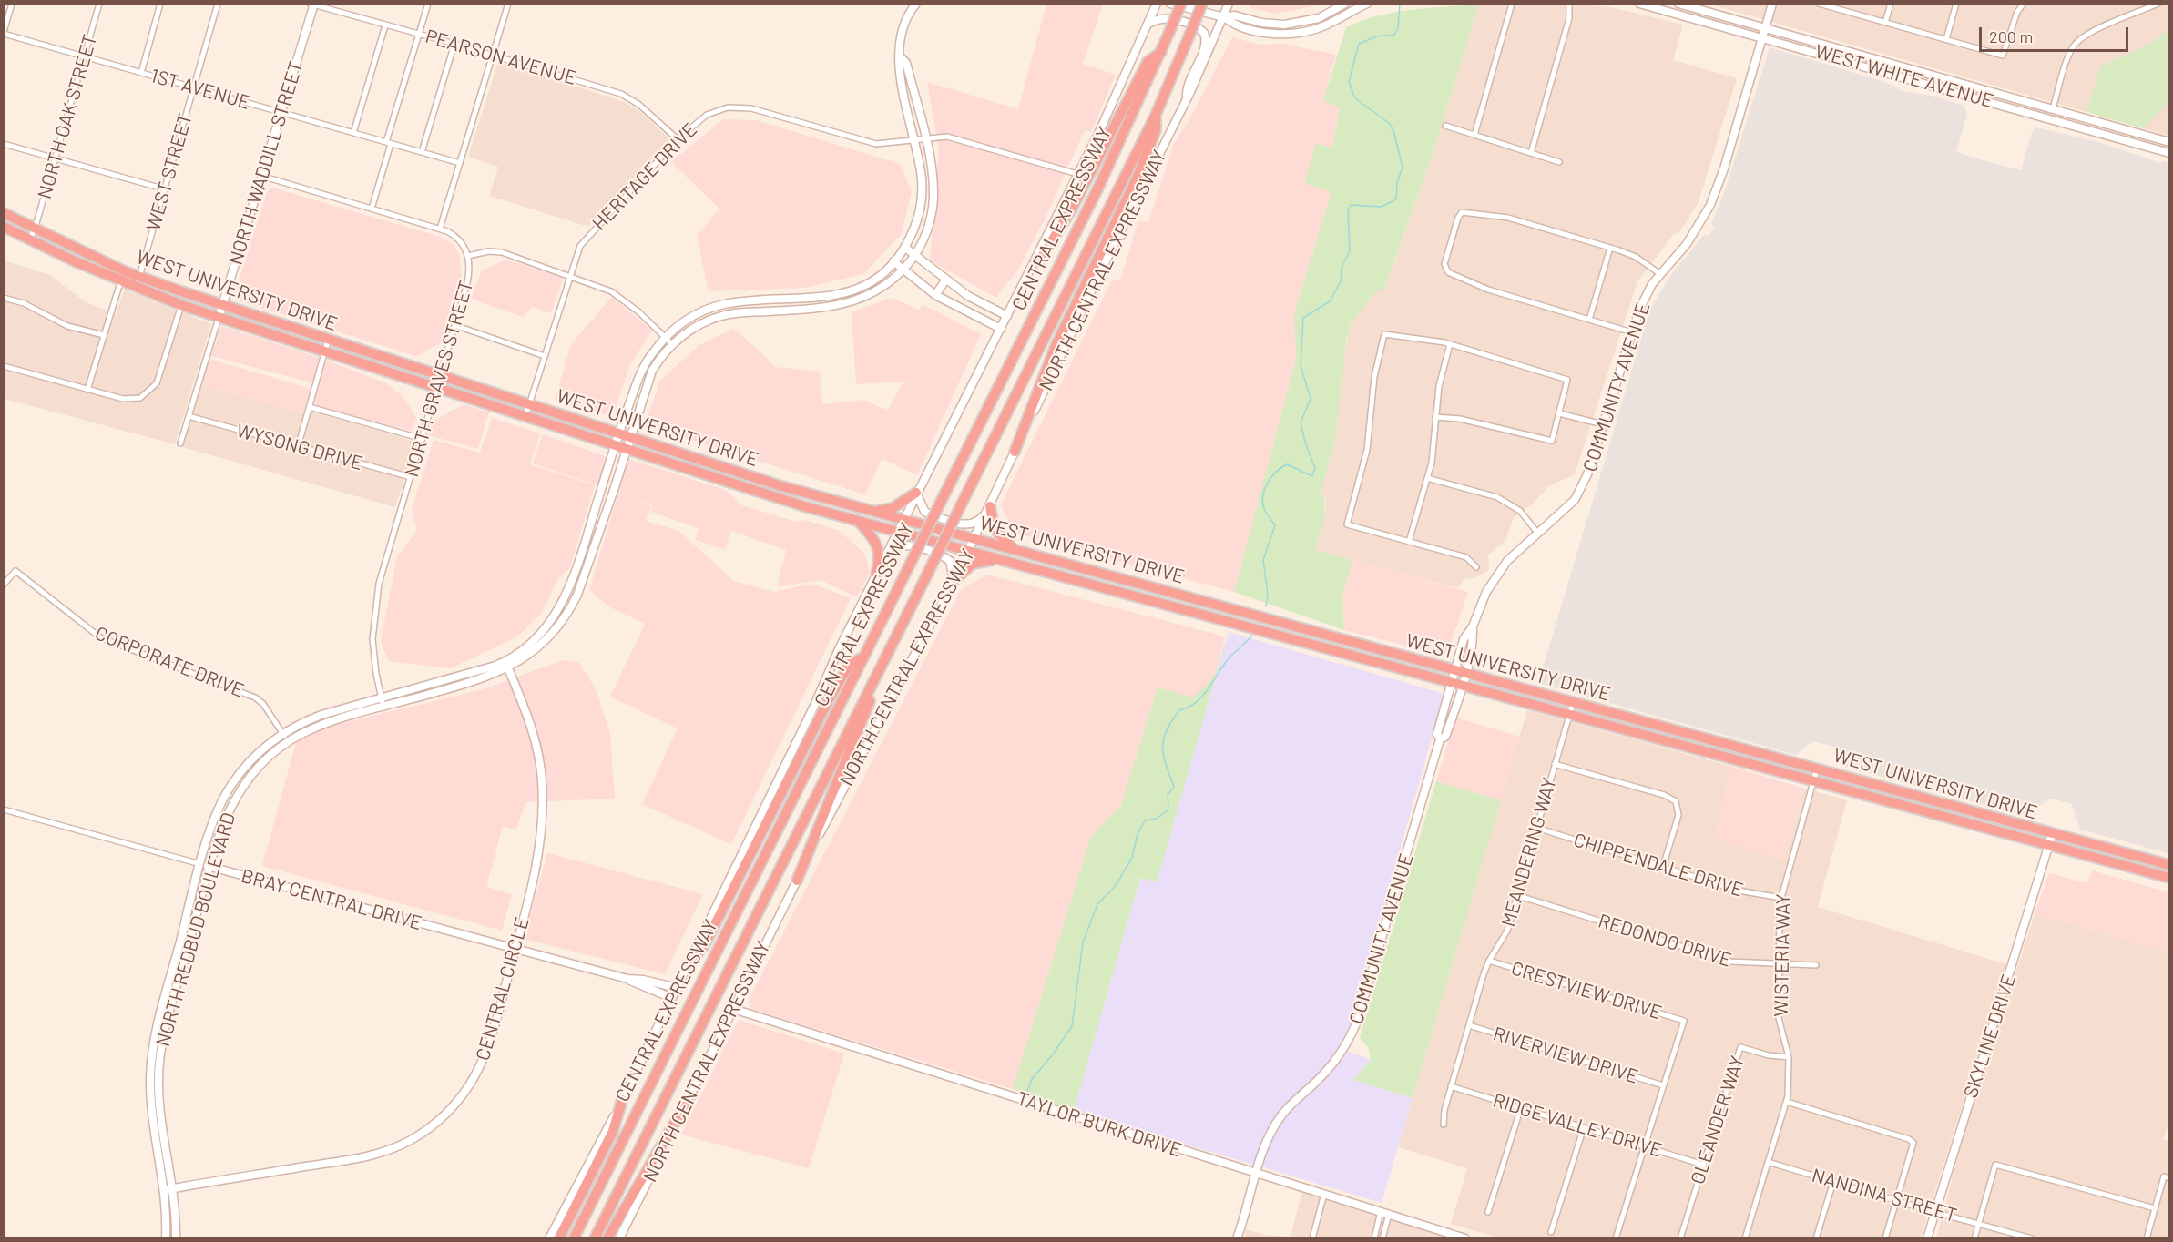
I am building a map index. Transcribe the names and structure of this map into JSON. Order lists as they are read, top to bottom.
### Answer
{
  "streets": {
    "highway": ["CENTRAL EXPRESSWAY", "WEST UNIVERSITY DRIVE"],
    "street": [
      "PEARSON AVENUE",
      "WEST WHITE AVENUE",
      "1ST AVENUE",
      "NORTH OAK STREET",
      "NORTH WADDILL STREET",
      "WEST STREET",
      "HERITAGE DRIVE",
      "NORTH CENTRAL EXPRESSWAY",
      "NORTH GRAVES STREET",
      "COMMUNITY AVENUE",
      "WYSONG DRIVE",
      "CORPORATE DRIVE",
      "MEANDERING WAY",
      "CHIPPENDALE DRIVE",
      "BRAY CENTRAL DRIVE",
      "NORTH REDBUD BOULEVARD",
      "REDONDO DRIVE",
      "WISTERIA WAY",
      "CENTRAL CIRCLE",
      "CRESTVIEW DRIVE",
      "SKYLINE DRIVE",
      "RIVERVIEW DRIVE",
      "OLEANDER WAY",
      "TAYLOR BURK DRIVE",
      "RIDGE VALLEY DRIVE",
      "NANDINA STREET"
    ]
  },
  "crossings": [
    ["PEARSON AVENUE", "NORTH WADDILL STREET"],
    ["PEARSON AVENUE", "HERITAGE DRIVE"],
    ["WEST WHITE AVENUE", "COMMUNITY AVENUE"],
    ["1ST AVENUE", "NORTH OAK STREET"],
    ["1ST AVENUE", "NORTH WADDILL STREET"],
    ["1ST AVENUE", "WEST STREET"],
    ["NORTH OAK STREET", "WEST UNIVERSITY DRIVE"],
    ["NORTH WADDILL STREET", "WEST UNIVERSITY DRIVE"],
    ["NORTH WADDILL STREET", "NORTH GRAVES STREET"],
    ["NORTH WADDILL STREET", "WYSONG DRIVE"],
    ["WEST STREET", "WEST UNIVERSITY DRIVE"],
    ["HERITAGE DRIVE", "WEST UNIVERSITY DRIVE"],
    ["HERITAGE DRIVE", "NORTH REDBUD BOULEVARD"],
    ["NORTH CENTRAL EXPRESSWAY", "WEST UNIVERSITY DRIVE"],
    ["NORTH CENTRAL EXPRESSWAY", "TAYLOR BURK DRIVE"],
    ["WEST UNIVERSITY DRIVE", "NORTH GRAVES STREET"],
    ["WEST UNIVERSITY DRIVE", "COMMUNITY AVENUE"],
    ["WEST UNIVERSITY DRIVE", "MEANDERING WAY"],
    ["WEST UNIVERSITY DRIVE", "NORTH REDBUD BOULEVARD"],
    ["WEST UNIVERSITY DRIVE", "WISTERIA WAY"],
    ["WEST UNIVERSITY DRIVE", "SKYLINE DRIVE"],
    ["NORTH GRAVES STREET", "WYSONG DRIVE"],
    ["NORTH GRAVES STREET", "NORTH REDBUD BOULEVARD"],
    ["COMMUNITY AVENUE", "TAYLOR BURK DRIVE"],
    ["CORPORATE DRIVE", "NORTH REDBUD BOULEVARD"],
    ["MEANDERING WAY", "CHIPPENDALE DRIVE"],
    ["MEANDERING WAY", "REDONDO DRIVE"],
    ["MEANDERING WAY", "CRESTVIEW DRIVE"],
    ["MEANDERING WAY", "RIVERVIEW DRIVE"],
    ["MEANDERING WAY", "RIDGE VALLEY DRIVE"],
    ["CHIPPENDALE DRIVE", "WISTERIA WAY"],
    ["BRAY CENTRAL DRIVE", "NORTH REDBUD BOULEVARD"],
    ["BRAY CENTRAL DRIVE", "CENTRAL CIRCLE"],
    ["NORTH REDBUD BOULEVARD", "CENTRAL CIRCLE"],
    ["REDONDO DRIVE", "WISTERIA WAY"],
    ["WISTERIA WAY", "OLEANDER WAY"],
    ["WISTERIA WAY", "NANDINA STREET"],
    ["CRESTVIEW DRIVE", "RIVERVIEW DRIVE"],
    ["SKYLINE DRIVE", "NANDINA STREET"],
    ["OLEANDER WAY", "RIDGE VALLEY DRIVE"]
  ],
  "scale_bar": "200 m"
}
